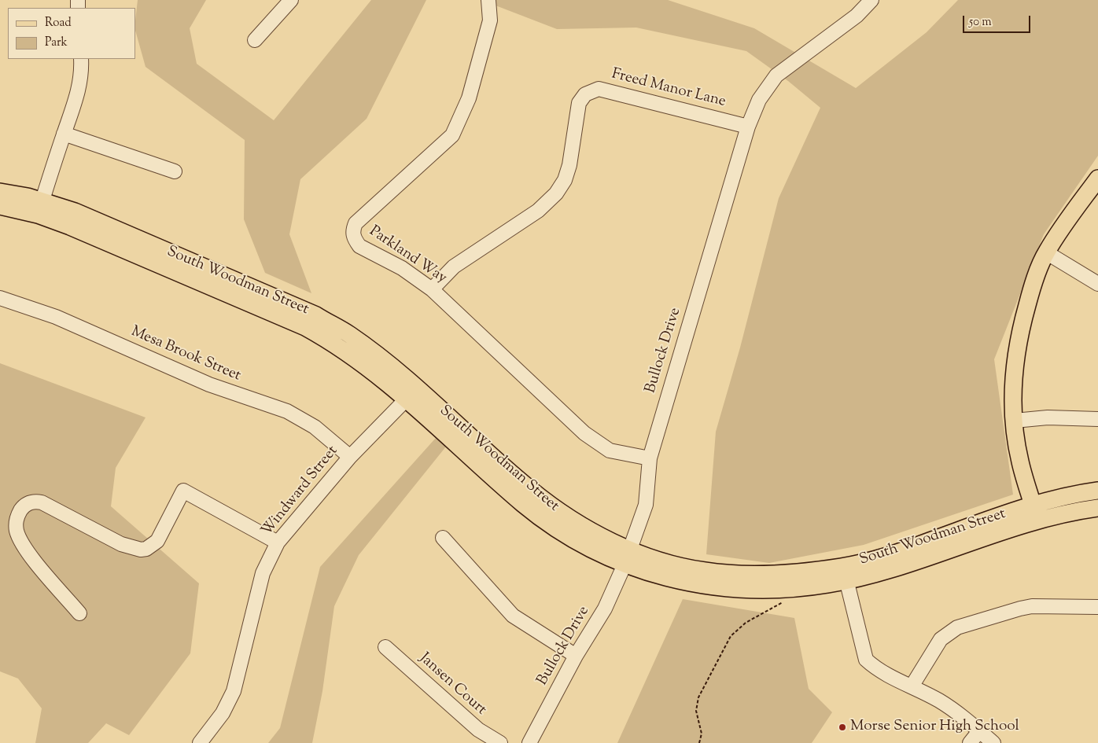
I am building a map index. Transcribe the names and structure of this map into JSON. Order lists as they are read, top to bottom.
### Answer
{
  "streets": {
    "main road": ["South Woodman Street"],
    "street": [
      "Freed Manor Lane",
      "Parkland Way",
      "Bullock Drive",
      "Mesa Brook Street",
      "Windward Street",
      "Jansen Court"
    ]
  },
  "crossings": [
    ["Freed Manor Lane", "Parkland Way"],
    ["Freed Manor Lane", "Bullock Drive"],
    ["Parkland Way", "Bullock Drive"],
    ["South Woodman Street", "Bullock Drive"],
    ["South Woodman Street", "Windward Street"],
    ["Mesa Brook Street", "Windward Street"]
  ],
  "places": ["Morse Senior High School"],
  "legend": ["Road", "Park"],
  "scale_bar": "50 m"
}
